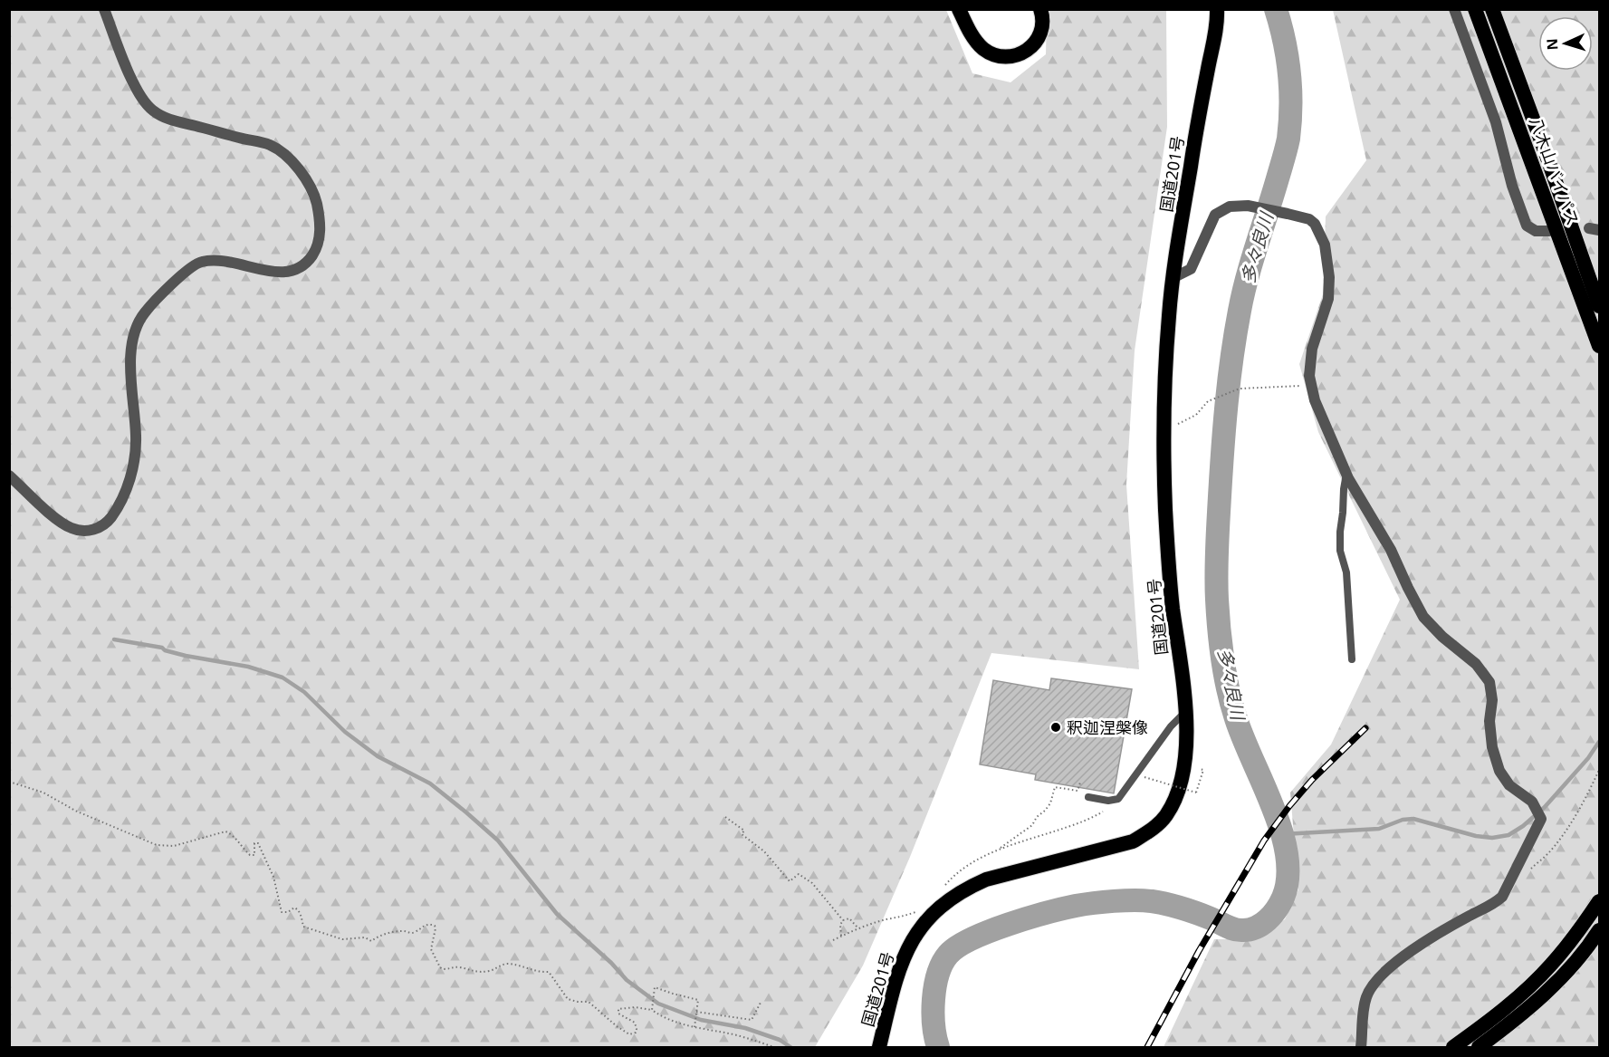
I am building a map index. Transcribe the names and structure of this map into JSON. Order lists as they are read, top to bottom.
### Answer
{
  "streets": {
    "highway": ["八木山バイパス", "国道201号"]
  },
  "water": ["多々良川"],
  "places": ["釈迦涅槃像"],
  "north": "left"
}
